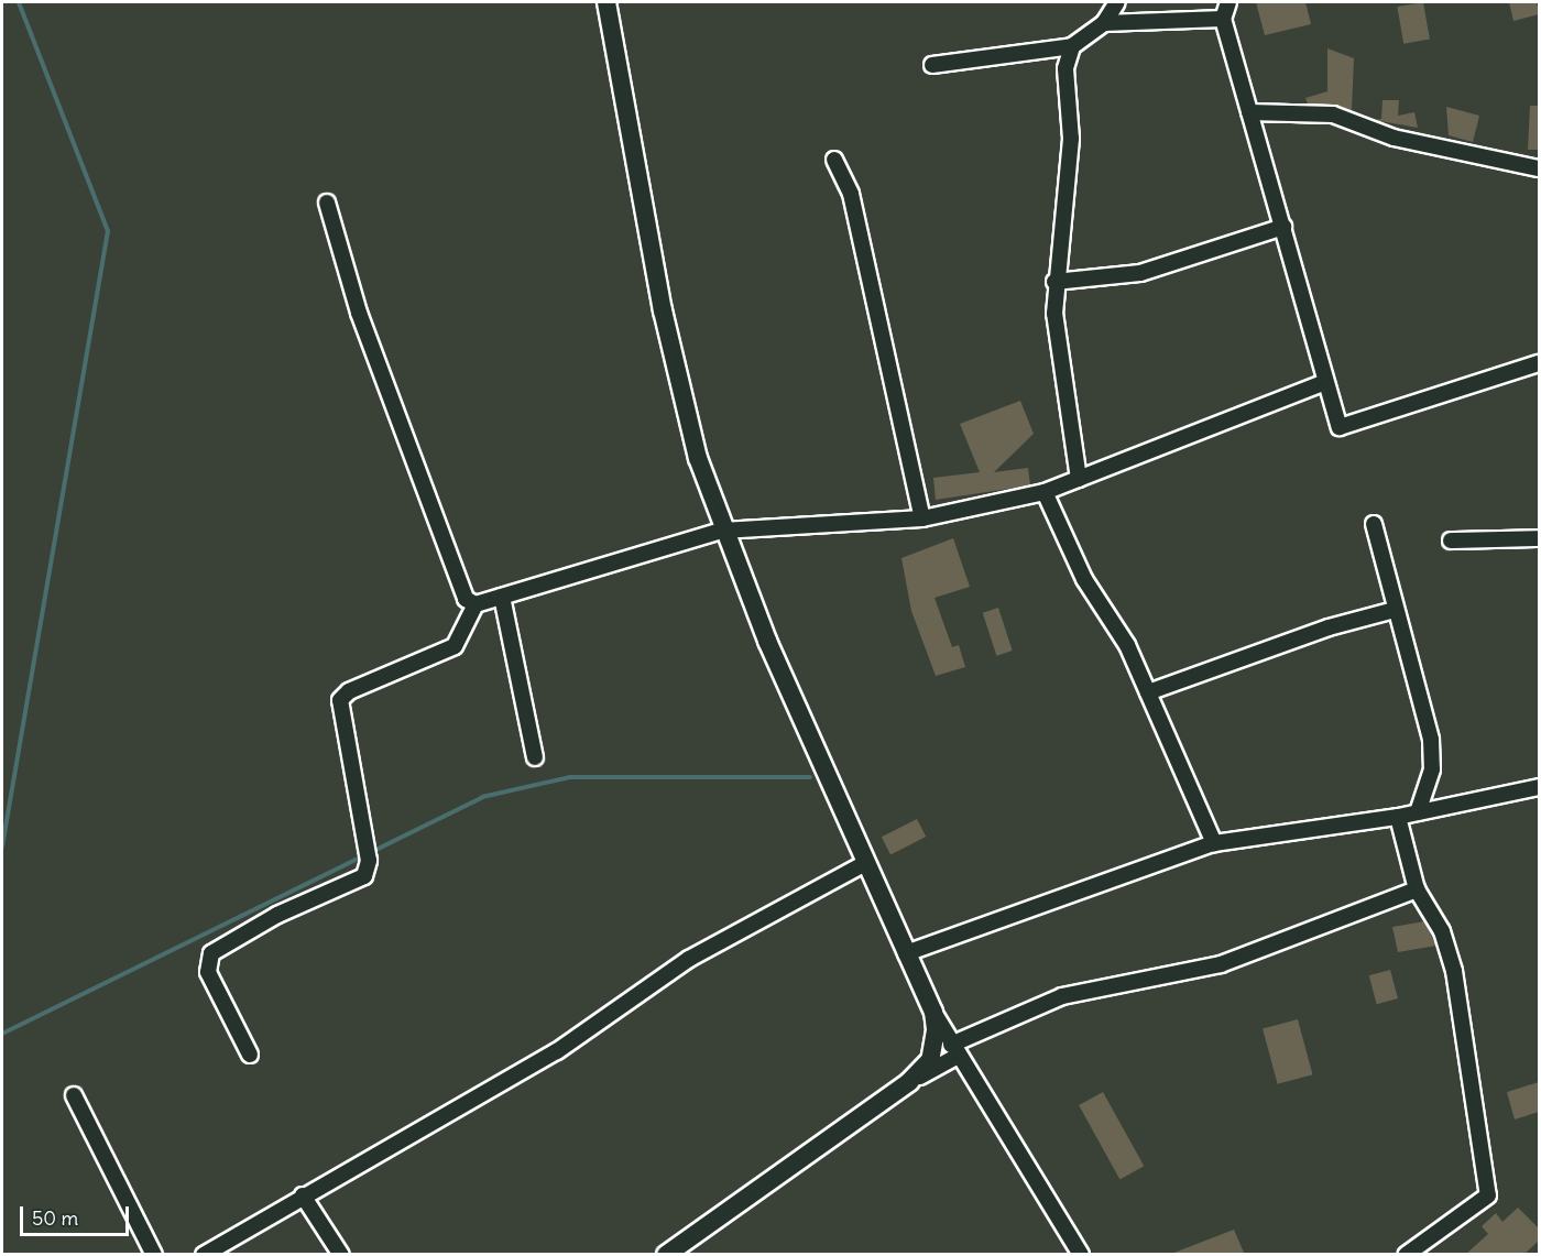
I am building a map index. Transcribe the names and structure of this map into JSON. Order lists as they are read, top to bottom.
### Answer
{
  "scale_bar": "50 m"
}
